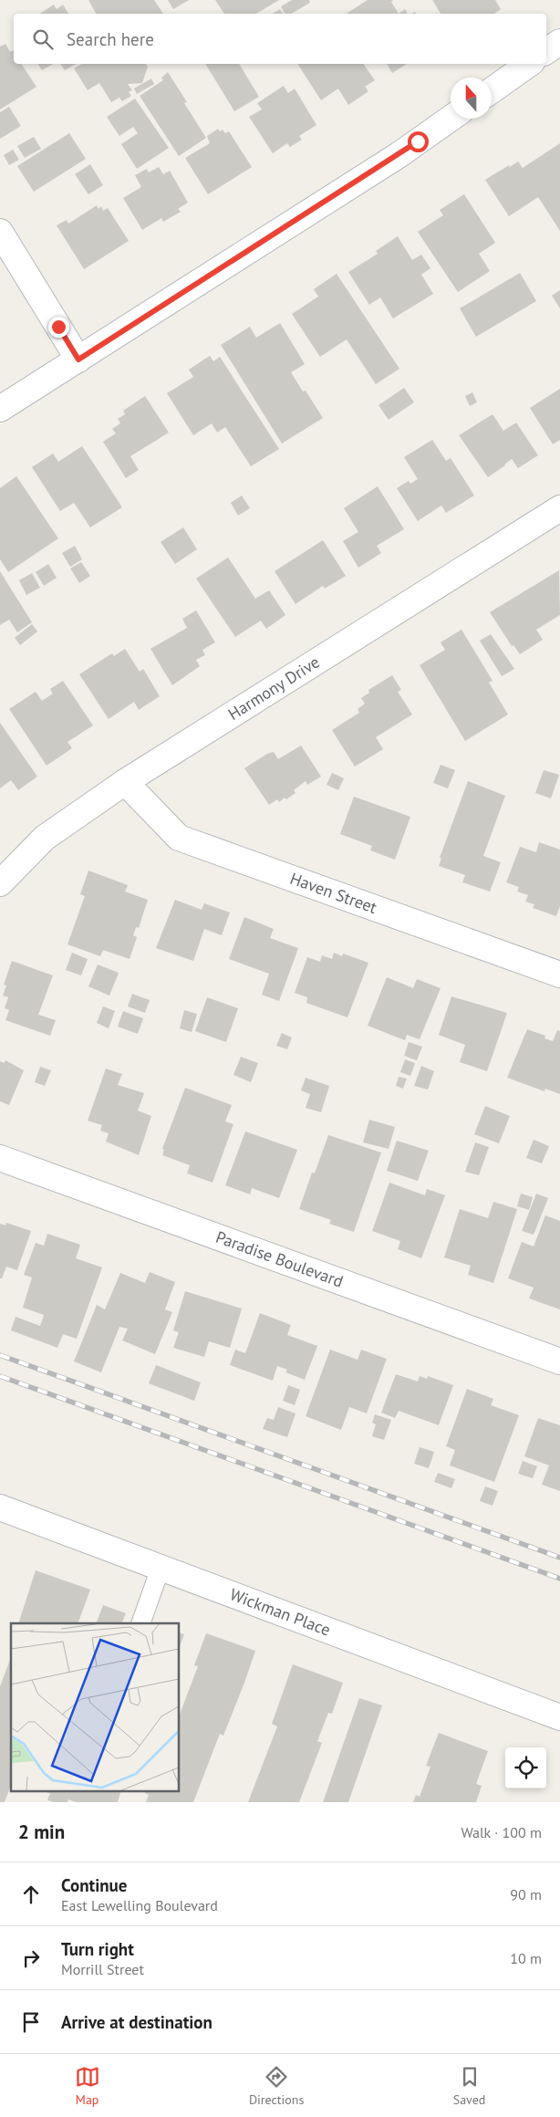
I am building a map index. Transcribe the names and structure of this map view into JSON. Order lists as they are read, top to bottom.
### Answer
{
  "streets": {
    "street": [
      "Harmony Drive",
      "Haven Street",
      "Paradise Boulevard",
      "Wickman Place"
    ]
  },
  "crossings": [
    ["Harmony Drive", "Haven Street"]
  ],
  "north": "top",
  "page": {
    "search": "Search here",
    "heading": ["2 min", "Walk · 100 m"],
    "list": [
      ["Continue", "East Lewelling Boulevard", "90 m"],
      ["Turn right", "Morrill Street", "10 m"],
      "Arrive at destination"
    ],
    "nav": ["Map", "Directions", "Saved"]
  }
}
